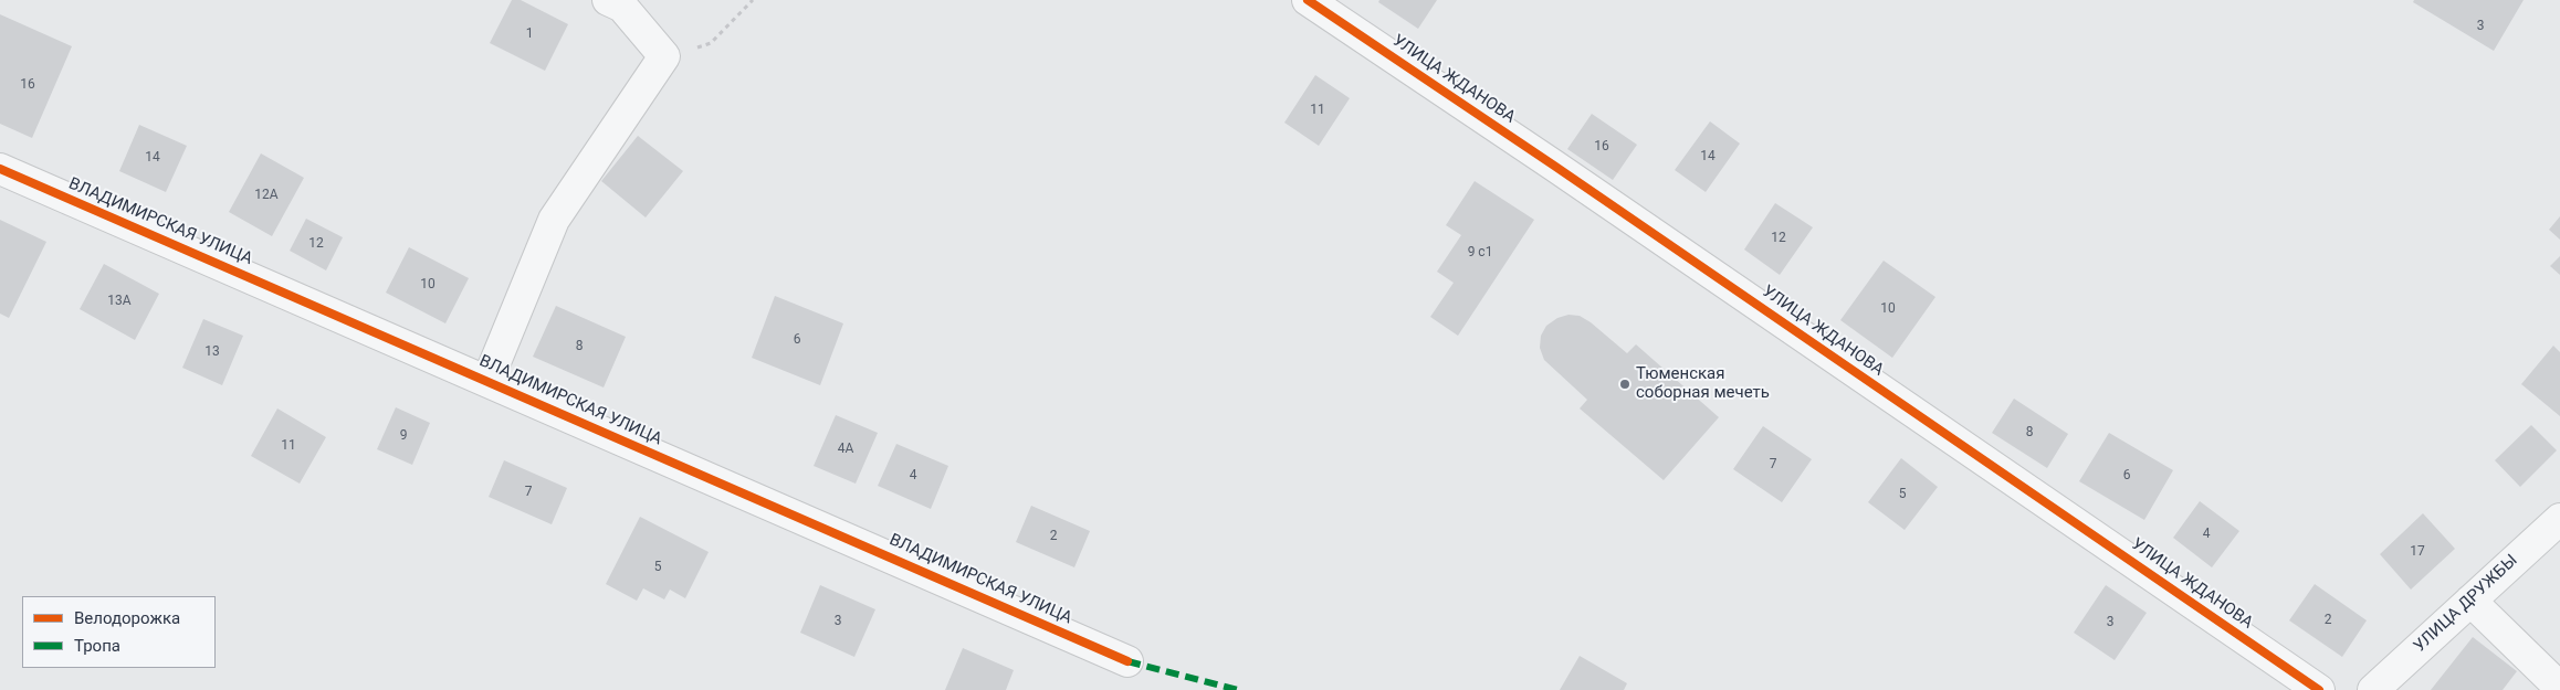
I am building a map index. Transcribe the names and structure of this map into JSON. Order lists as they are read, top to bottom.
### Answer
{
  "streets": {
    "street": ["УЛИЦА ЖДАНОВА", "ВЛАДИМИРСКАЯ УЛИЦА", "УЛИЦА ДРУЖБЫ"]
  },
  "places": ["Тюменская соборная мечеть"],
  "house_numbers": [
    "3",
    "1",
    "16",
    "11",
    "16",
    "14",
    "14",
    "12А",
    "12",
    "12",
    "9 с1",
    "10",
    "13А",
    "10",
    "6",
    "8",
    "13",
    "8",
    "9",
    "11",
    "4А",
    "7",
    "4",
    "6",
    "7",
    "5",
    "4",
    "2",
    "17",
    "5",
    "2",
    "3",
    "3"
  ],
  "legend": ["Велодорожка", "Тропа"]
}
